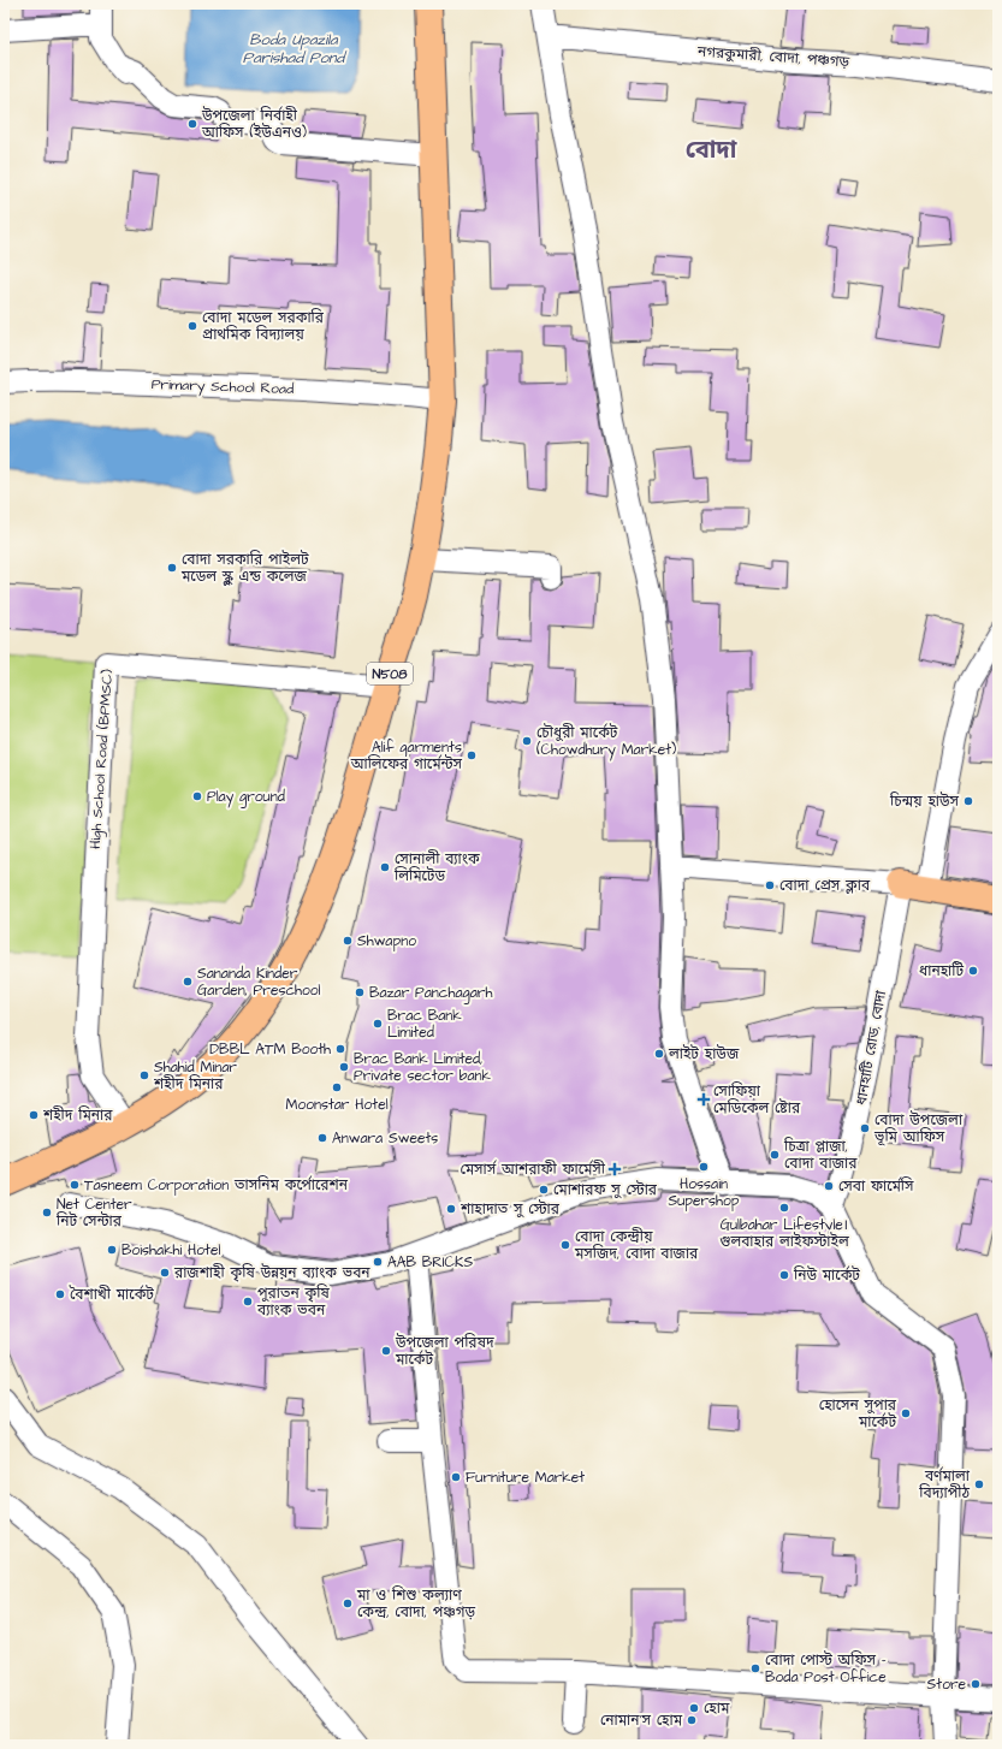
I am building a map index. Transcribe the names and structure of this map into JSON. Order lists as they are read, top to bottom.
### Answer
{
  "streets": {
    "main road": ["N508"],
    "street": [
      "নগরকুমারী, বোদা, পঞ্চগড়",
      "Primary School Road",
      "High School Road (BPMSC)",
      "ধানহাটি রোড, বোদা"
    ]
  },
  "crossings": [
    ["Primary School Road", "N508"],
    ["N508", "High School Road (BPMSC)"]
  ],
  "districts": ["বোদা"],
  "water": ["Boda Upazila Parishad Pond"],
  "places": {
    "other": [
      "উপজেলা নির্বাহী আফিস (ইউএনও)",
      "বোদা মডেল সরকারি প্রাথমিক বিদ্যালয়",
      "বোদা সরকারি পাইলট মডেল স্কুল এন্ড কলেজ",
      "চৌধুরী মার্কেট (Chowdhury Market)",
      "Alif garments আলিফের গার্মেন্টস",
      "Play ground",
      "চিন্ময় হাউস",
      "সোনালী ব্যাংক লিমিটেড",
      "বোদা প্রেস ক্লাব",
      "Shwapno",
      "ধানহাটি",
      "Sananda Kinder Garden, Preschool",
      "Bazar Panchagarh",
      "Brac Bank Limited",
      "DBBL ATM Booth",
      "লাইট হাউজ",
      "Brac Bank Limited, Private sector bank",
      "Shahid Minar শহীদ মিনার",
      "Moonstar Hotel",
      "শহীদ মিনার",
      "বোদা উপজেলা ভূমি আফিস",
      "Anwara Sweets",
      "চিত্রা প্লাজা, বোদা বাজার",
      "Hossain Supershop",
      "Tasneem Corporation তাসনিম কর্পোরেশন",
      "সেবা ফার্মেসি",
      "মোশারফ সু স্টোর",
      "Gulbahar Lifestyle। গুলবাহার লাইফস্টাইল",
      "শাহাদাত সু স্টোর",
      "Net Center নিট সেন্টার",
      "বোদা কেন্দ্রীয় মসজিদ, বোদা বাজার",
      "Boishakhi Hotel",
      "AAB BRICKS",
      "রাজশাহী কৃষি উন্নয়ন ব্যাংক ভবন",
      "নিউ মার্কেট",
      "বৈশাখী মার্কেট",
      "পুরাতন কৃষি ব্যাংক ভবন",
      "উপজেলা পরিষদ মার্কেট",
      "হোসেন সুপার মার্কেট",
      "Furniture Market",
      "বর্ণমালা বিদ্যাপীঠ",
      "মা ও শিশু কল্যাণ কেন্দ্র, বোদা, পঞ্চগড়",
      "বোদা পোস্ট অফিস - Boda Post Office",
      "Store",
      "হোম",
      "নোমান'স হোম"
    ],
    "health": ["সোফিয়া মেডিকেল ষ্টোর", "মেসার্স আশরাফী ফার্মেসী"]
  }
}
